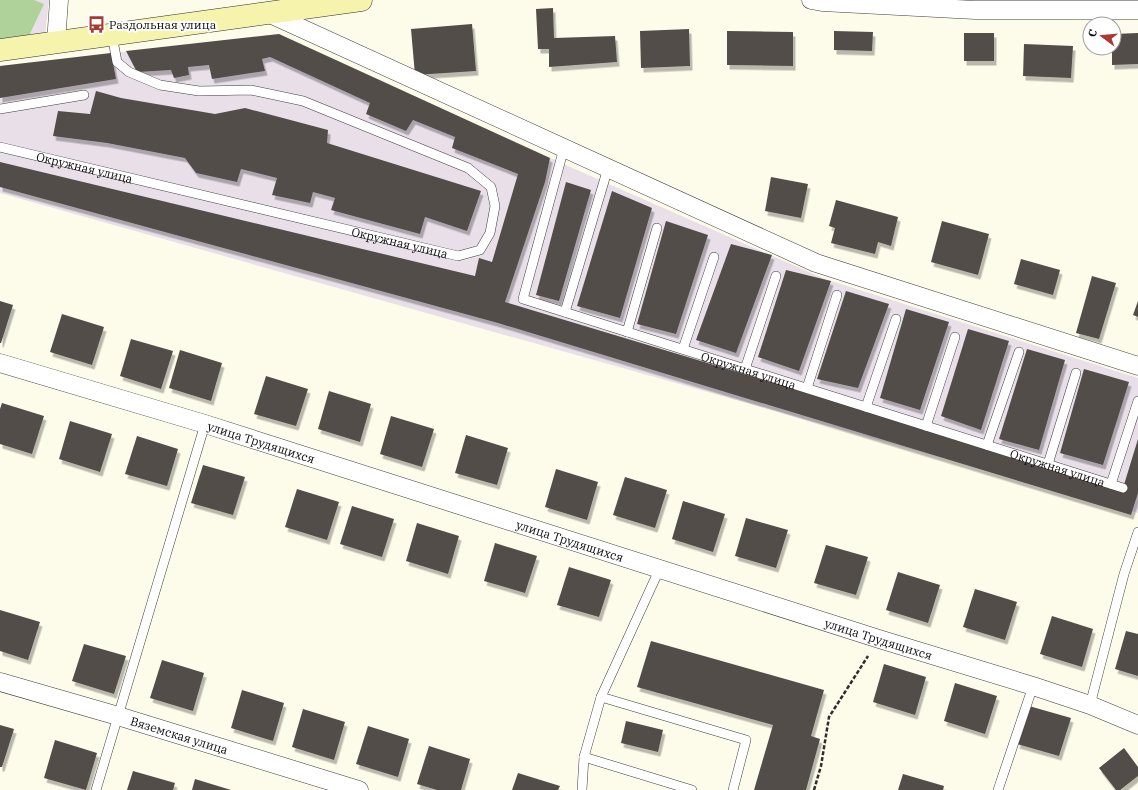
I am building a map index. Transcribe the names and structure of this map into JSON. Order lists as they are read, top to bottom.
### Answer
{
  "streets": {
    "street": ["улица Трудящихся", "Вяземская улица"],
    "lane": ["Окружная улица"]
  },
  "places": {
    "bus stop": ["Раздольная улица"]
  },
  "north": "left"
}
